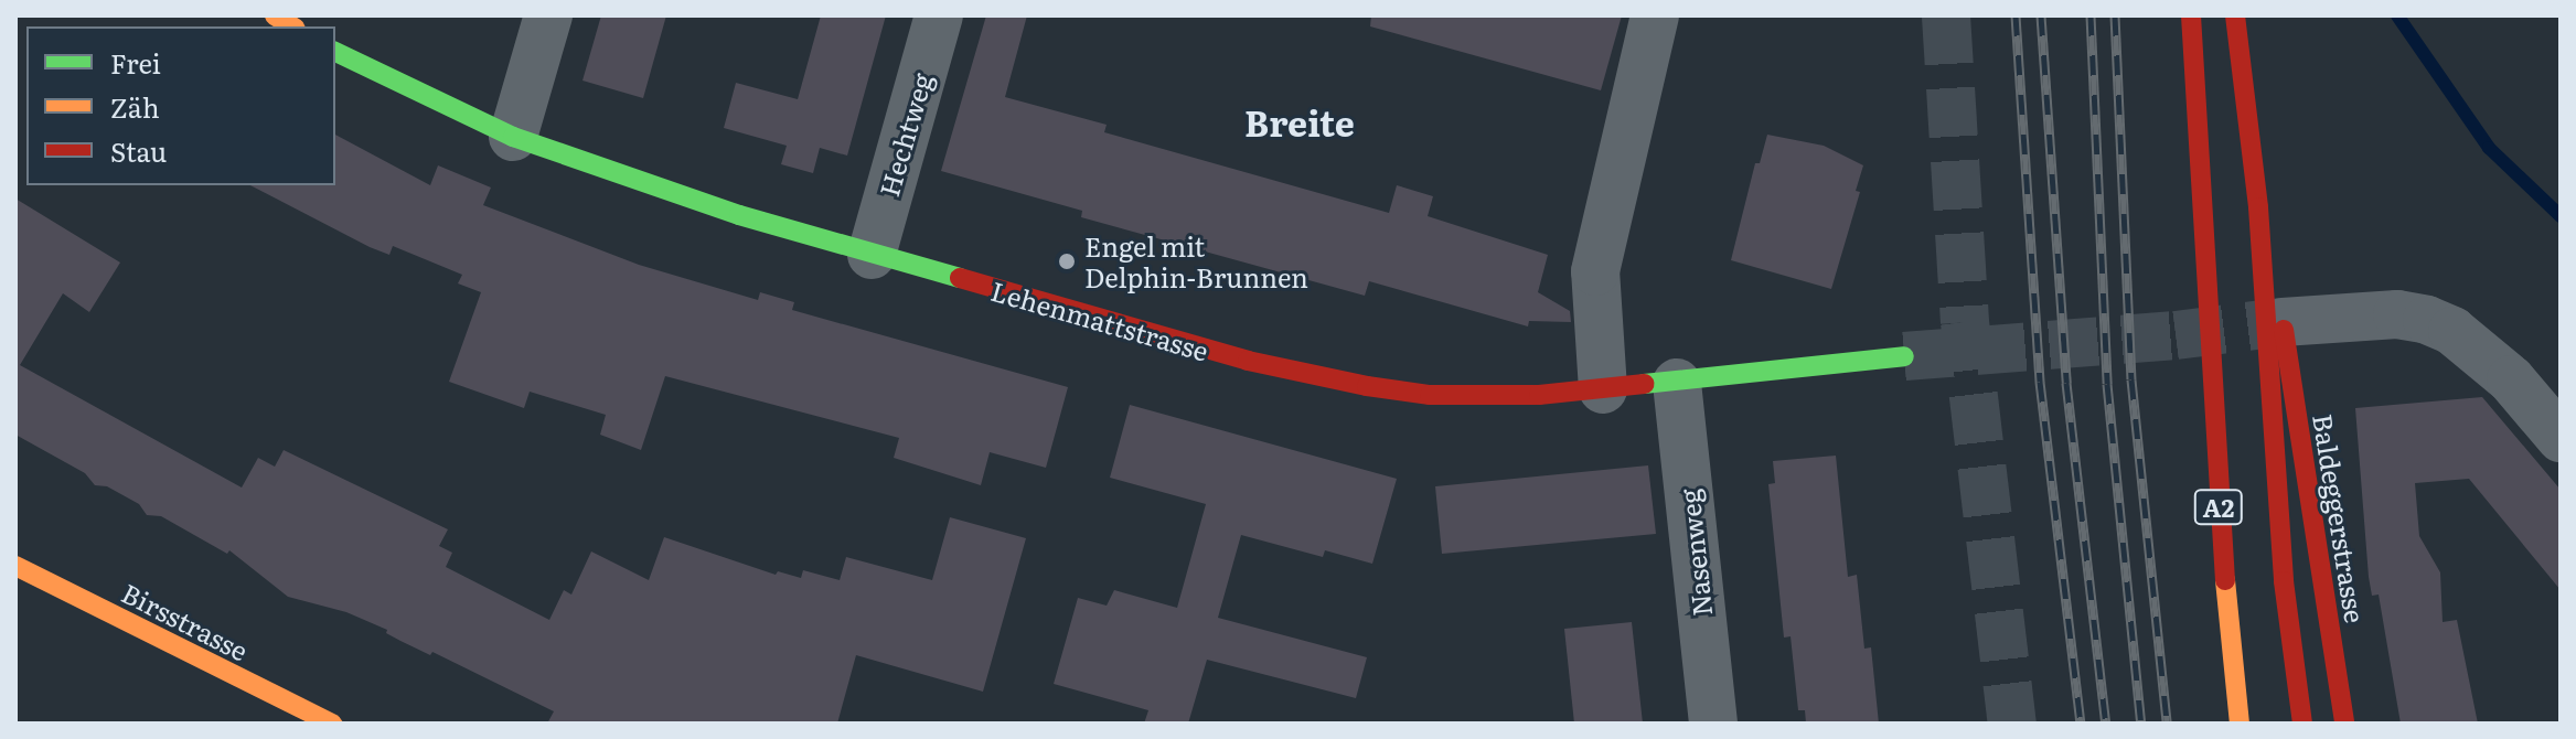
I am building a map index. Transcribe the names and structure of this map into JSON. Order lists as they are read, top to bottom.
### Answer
{
  "streets": {
    "main road": [
      "Lehenmattstrasse",
      "A2",
      "Baldeggerstrasse",
      "Birsstrasse"
    ],
    "street": ["Hechtweg", "Nasenweg"]
  },
  "crossings": [
    ["Hechtweg", "Lehenmattstrasse"],
    ["Lehenmattstrasse", "Nasenweg"]
  ],
  "districts": ["Breite"],
  "places": ["Engel mit Delphin-Brunnen"],
  "legend": ["Frei", "Zäh", "Stau"]
}
